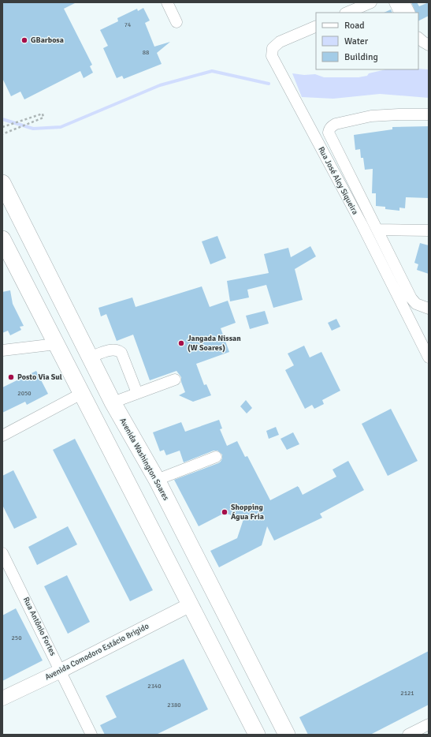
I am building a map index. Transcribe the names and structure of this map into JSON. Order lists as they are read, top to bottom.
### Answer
{
  "streets": {
    "highway": ["Avenida Washington Soares"],
    "main road": ["Avenida Comodoro Estácio Brigido"],
    "street": ["Rua José Alcy Siqueira", "Rua Antônio Fortes"]
  },
  "crossings": [
    ["Rua Antônio Fortes", "Avenida Comodoro Estácio Brigido"]
  ],
  "places": [
    "GBarbosa",
    "Jangada Nissan (W Soares)",
    "Posto Via Sul",
    "Shopping Água Fria"
  ],
  "house_numbers": [
    "74",
    "88",
    "2050",
    "250",
    "2340",
    "2121",
    "2380"
  ],
  "legend": ["Road", "Water", "Building"]
}
